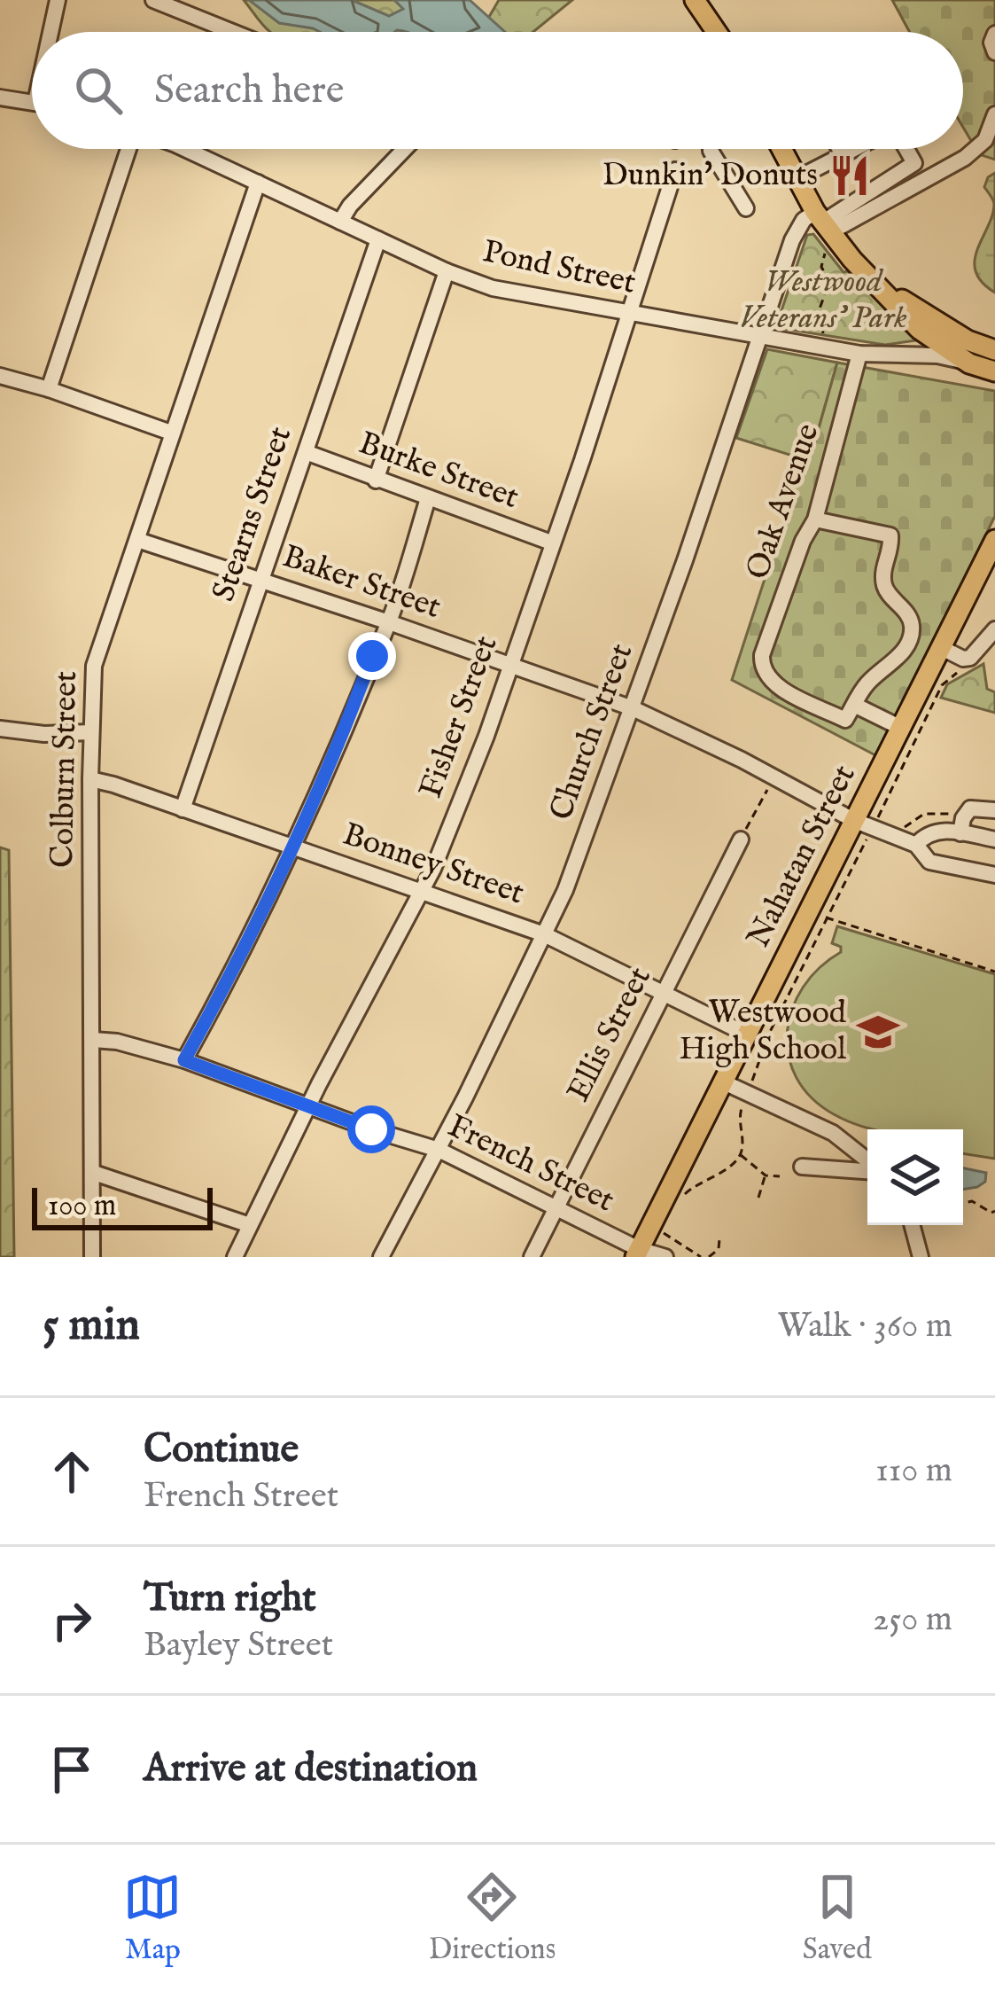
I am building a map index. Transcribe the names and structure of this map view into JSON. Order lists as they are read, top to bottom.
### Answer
{
  "streets": {
    "main road": ["Nahatan Street"],
    "street": [
      "Pond Street",
      "Burke Street",
      "Oak Avenue",
      "Stearns Street",
      "Baker Street",
      "Fisher Street",
      "Church Street",
      "Colburn Street",
      "Bonney Street",
      "Ellis Street",
      "French Street"
    ]
  },
  "crossings": [
    ["Pond Street", "Oak Avenue"],
    ["Pond Street", "Stearns Street"],
    ["Pond Street", "Fisher Street"],
    ["Pond Street", "Church Street"],
    ["Pond Street", "Colburn Street"],
    ["Burke Street", "Stearns Street"],
    ["Burke Street", "Fisher Street"],
    ["Stearns Street", "Baker Street"],
    ["Stearns Street", "Bonney Street"],
    ["Baker Street", "Fisher Street"],
    ["Baker Street", "Church Street"],
    ["Baker Street", "Colburn Street"],
    ["Baker Street", "Nahatan Street"],
    ["Fisher Street", "Bonney Street"],
    ["Fisher Street", "French Street"],
    ["Church Street", "Bonney Street"],
    ["Church Street", "French Street"],
    ["Colburn Street", "Bonney Street"],
    ["Colburn Street", "French Street"],
    ["Nahatan Street", "Bonney Street"],
    ["Nahatan Street", "French Street"],
    ["Bonney Street", "Ellis Street"],
    ["Ellis Street", "French Street"]
  ],
  "parks": ["Westwood Veterans' Park"],
  "places": {
    "restaurant": ["Dunkin' Donuts"],
    "school or university": ["Westwood High School"]
  },
  "scale_bar": "100 m",
  "page": {
    "search": "Search here",
    "scale": "100 m",
    "heading": ["5 min", "Walk · 360 m"],
    "list": [
      ["Continue", "French Street", "110 m"],
      ["Turn right", "Bayley Street", "250 m"],
      "Arrive at destination"
    ],
    "nav": ["Map", "Directions", "Saved"]
  }
}
